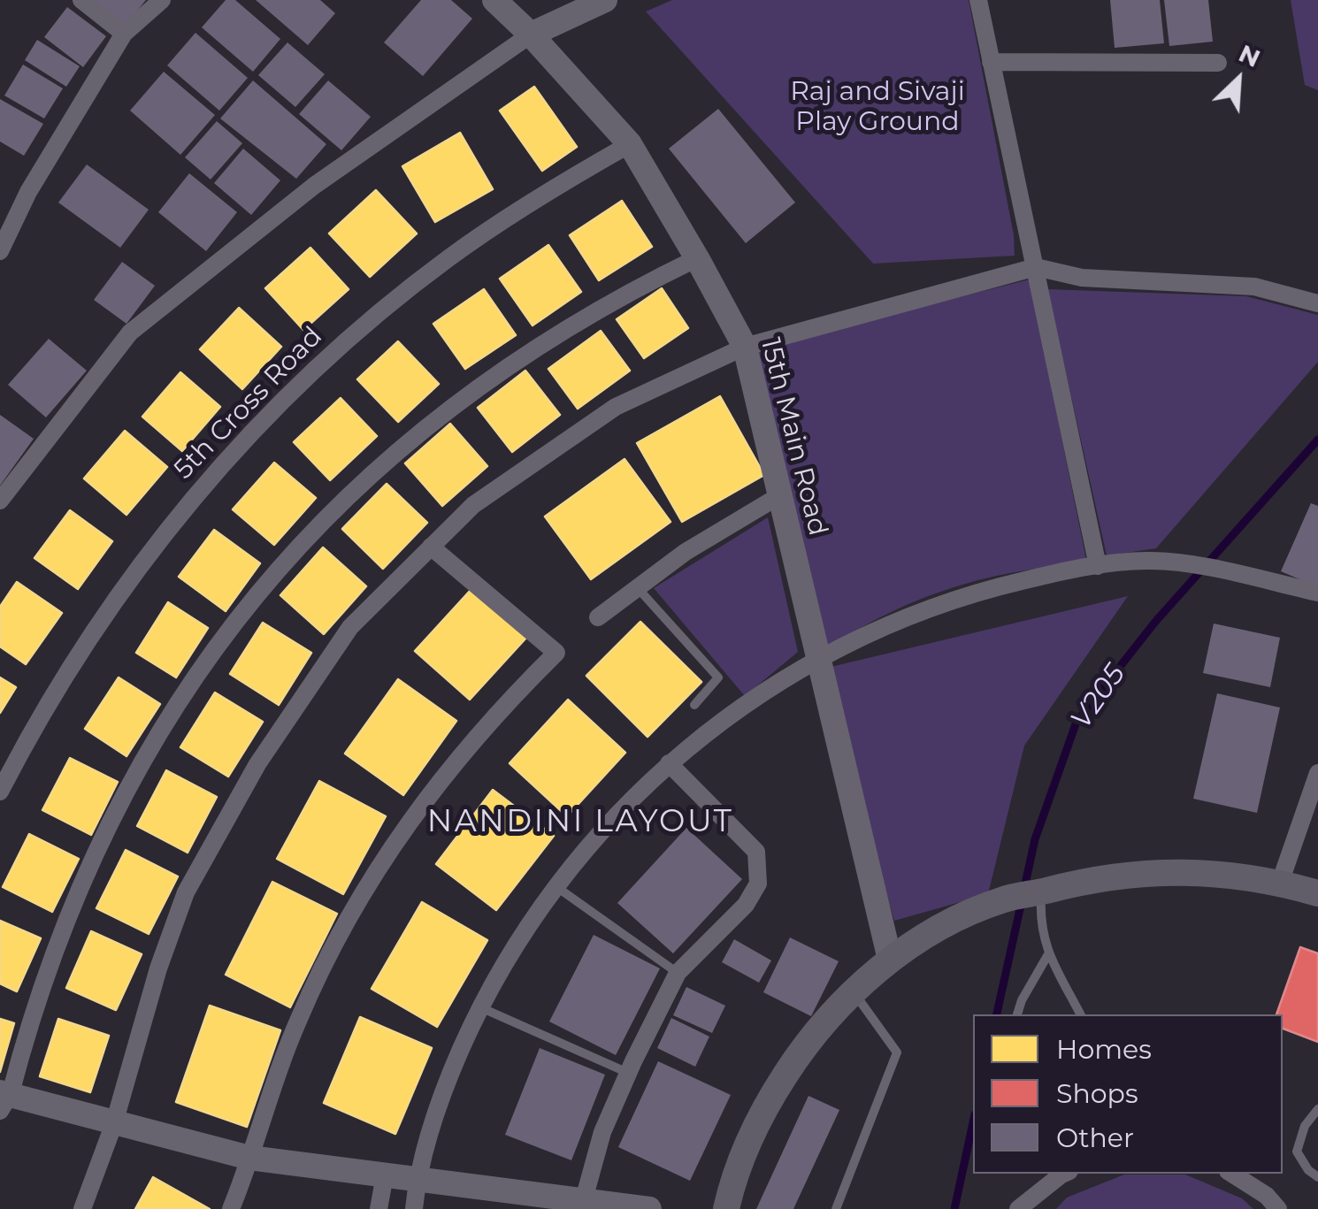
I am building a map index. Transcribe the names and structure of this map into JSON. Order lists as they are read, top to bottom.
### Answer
{
  "streets": {
    "street": ["5th Cross Road", "15th Main Road"]
  },
  "crossings": [
    ["5th Cross Road", "15th Main Road"]
  ],
  "districts": ["NANDINI LAYOUT"],
  "water": ["V205"],
  "parks": ["Raj and Sivaji Play Ground"],
  "legend": ["Homes", "Shops", "Other"],
  "north": "top right"
}
